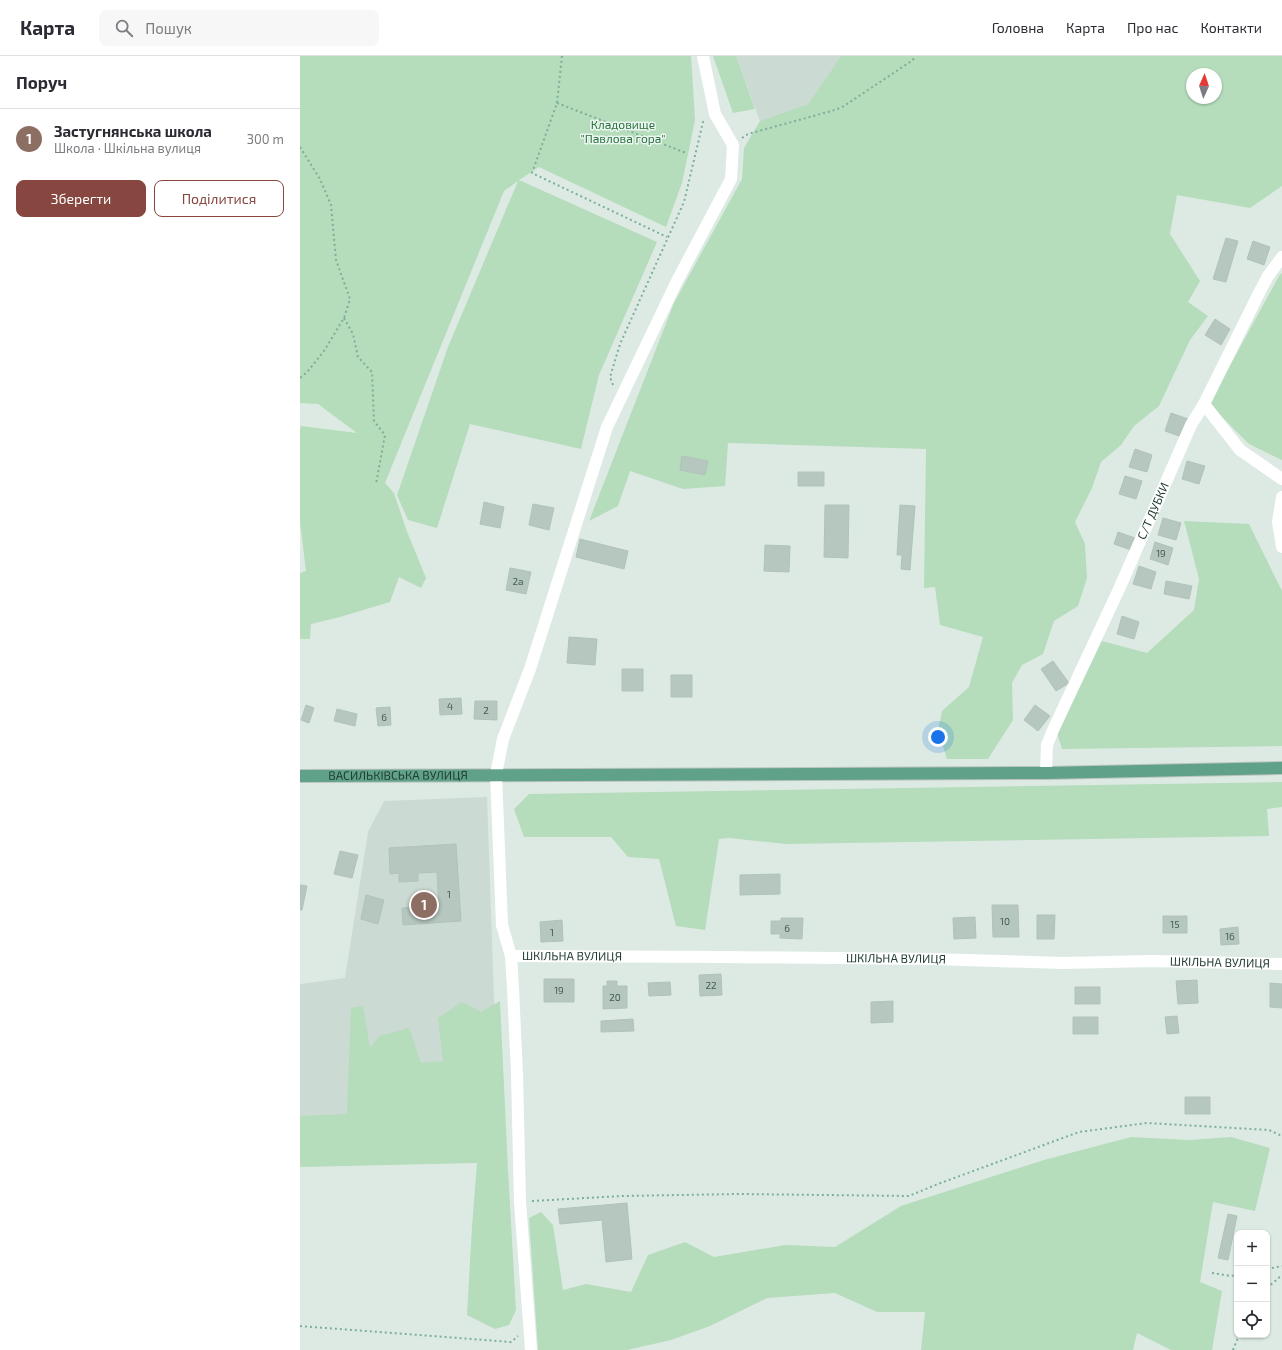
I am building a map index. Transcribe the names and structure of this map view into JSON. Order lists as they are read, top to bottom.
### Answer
{
  "streets": {
    "main road": ["ВАСИЛЬКІВСЬКА ВУЛИЦЯ"],
    "street": ["С/Т ДУБКИ", "ШКІЛЬНА ВУЛИЦЯ"]
  },
  "crossings": [
    ["С/Т ДУБКИ", "ВАСИЛЬКІВСЬКА ВУЛИЦЯ"]
  ],
  "parks": ["Кладовище \"Павлова гора\""],
  "house_numbers": [
    "19",
    "2а",
    "4",
    "2",
    "6",
    "1",
    "10",
    "15",
    "6",
    "1",
    "16",
    "22",
    "19",
    "20"
  ],
  "north": "top",
  "page": {
    "header": "Карта",
    "search": "Пошук",
    "nav": [
      "Головна",
      "Карта",
      "Про нас",
      "Контакти"
    ],
    "heading": "Поруч",
    "list": [
      {
        "mark": "1",
        "name": "Застугнянська школа",
        "note": "Школа · Шкільна вулиця",
        "value": "300 m"
      }
    ],
    "buttons": ["Зберегти", "Поділитися"],
    "pins": "1",
    "map_buttons": ["+", "−"]
  }
}
